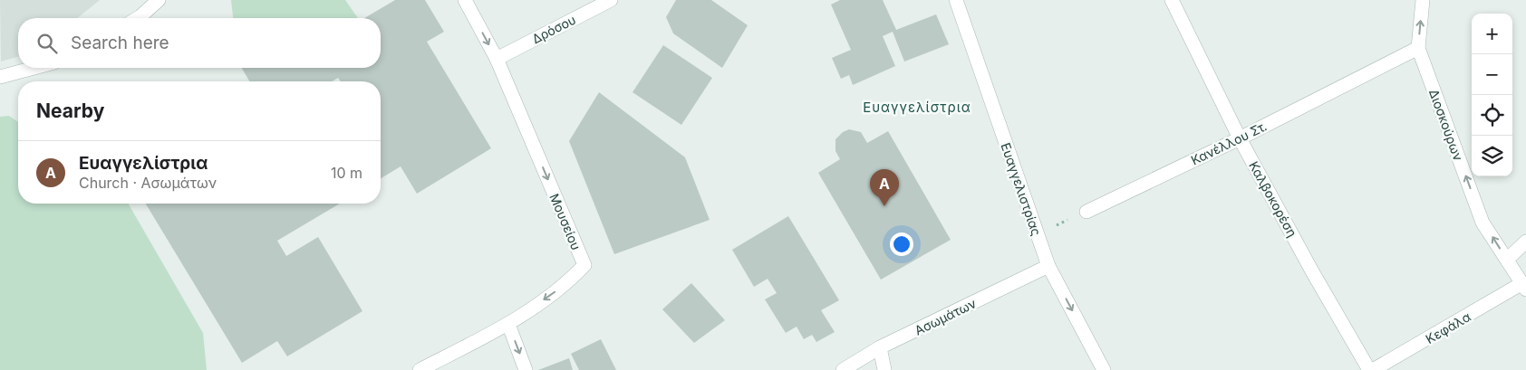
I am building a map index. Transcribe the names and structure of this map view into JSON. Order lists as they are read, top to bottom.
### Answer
{
  "streets": {
    "street": [
      "Δρόσου",
      "Διοσκούρων",
      "Κανέλλου Στ.",
      "Ευαγγελιστρίας",
      "Καλβοκορέση",
      "Μουσείου",
      "Ασωμάτων",
      "Κεφάλα"
    ]
  },
  "crossings": [
    ["Δρόσου", "Μουσείου"],
    ["Διοσκούρων", "Κανέλλου Στ."],
    ["Διοσκούρων", "Κεφάλα"],
    ["Κανέλλου Στ.", "Καλβοκορέση"],
    ["Ευαγγελιστρίας", "Ασωμάτων"],
    ["Καλβοκορέση", "Κεφάλα"]
  ],
  "one_way": ["Διοσκούρων", "Μουσείου"],
  "districts": ["Ευαγγελίστρια"],
  "page": {
    "map_buttons": ["+", "−"],
    "search": "Search here",
    "heading": "Nearby",
    "list": [
      {
        "mark": "A",
        "name": "Ευαγγελίστρια",
        "note": "Church · Ασωμάτων",
        "value": "10 m"
      }
    ],
    "pins": "A"
  }
}
